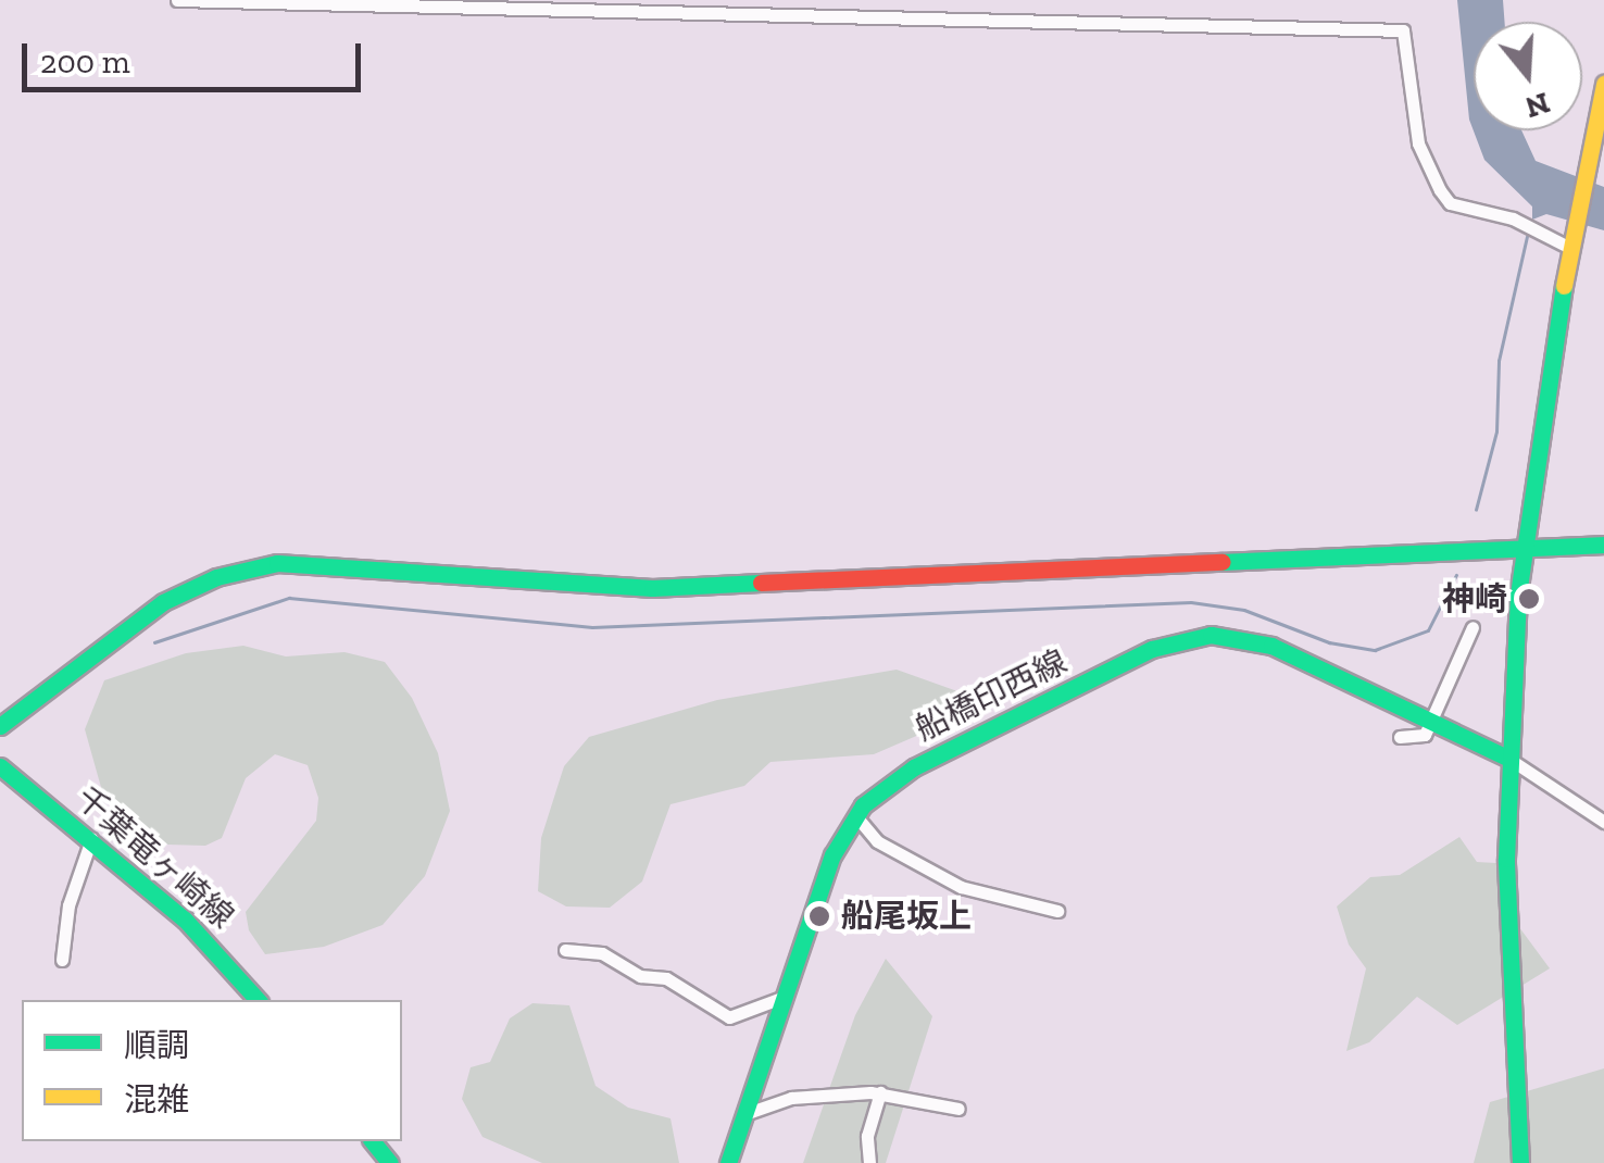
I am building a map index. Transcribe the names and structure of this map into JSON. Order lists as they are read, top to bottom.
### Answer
{
  "streets": {
    "main road": ["船橋印西線", "千葉竜ヶ崎線"]
  },
  "places": ["神崎", "船尾坂上"],
  "legend": ["順調", "混雑"],
  "scale_bar": "200 m",
  "north": "bottom"
}
